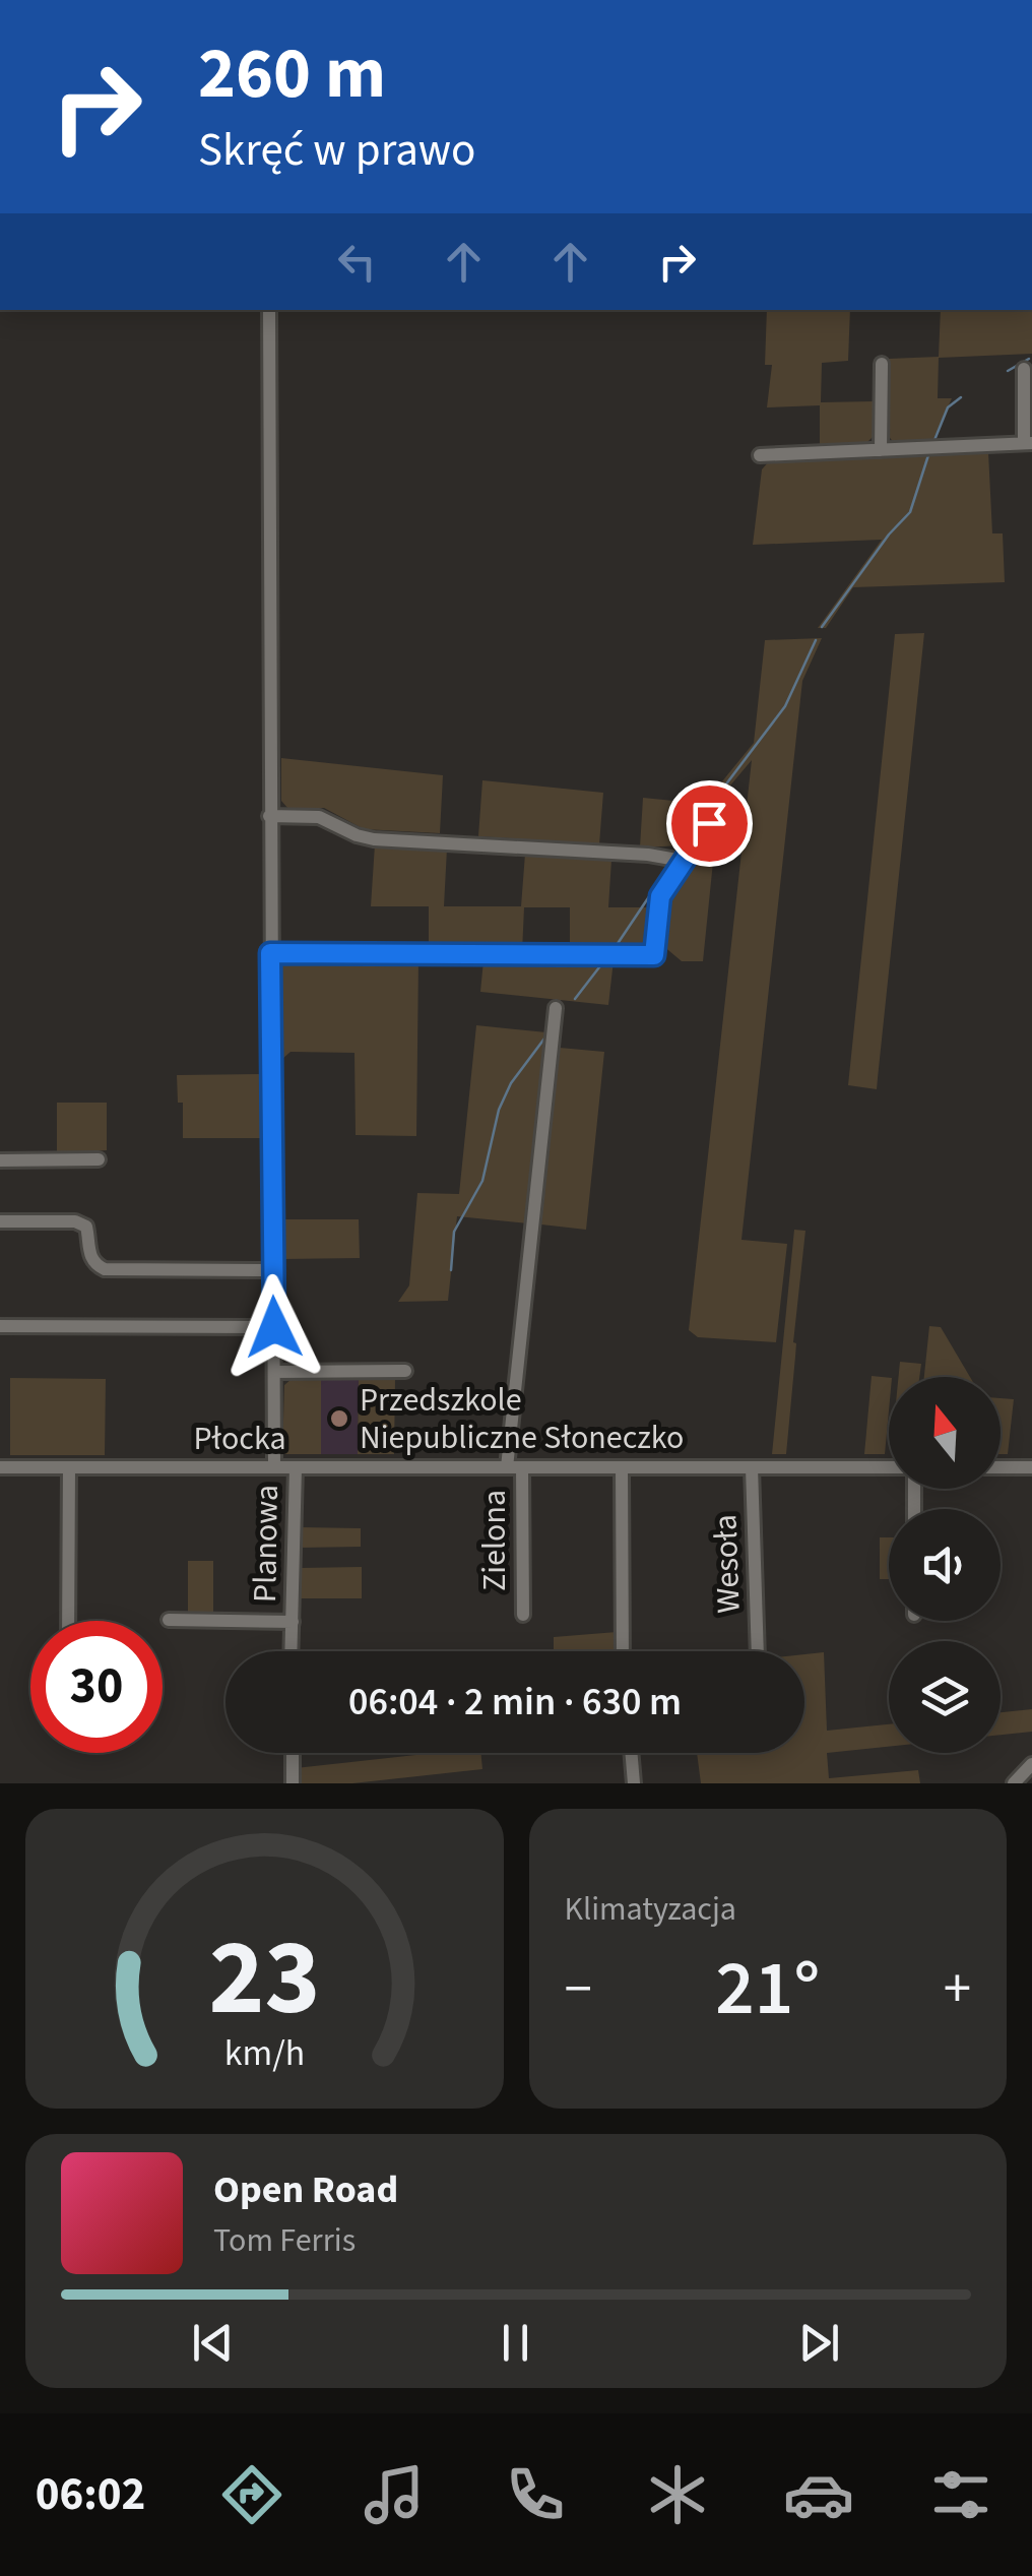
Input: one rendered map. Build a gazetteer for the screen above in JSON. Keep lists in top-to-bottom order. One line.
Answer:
{"streets":{"street":["Płocka","Zielona","Planowa","Wesoła"]},"crossings":[["Płocka","Zielona"],["Płocka","Planowa"],["Płocka","Wesoła"]],"places":["Przedszkole Niepubliczne Słoneczko"],"north":"top","page":{"turn":["260 m","Skręć w prawo"],"limit":"30","trip":"06:04 · 2 min · 630 m","tile":"Klimatyzacja","heat":["−","21°","+"],"song":["Open Road","Tom Ferris"],"tabs":"06:02","gauge":["23","km/h"]}}
